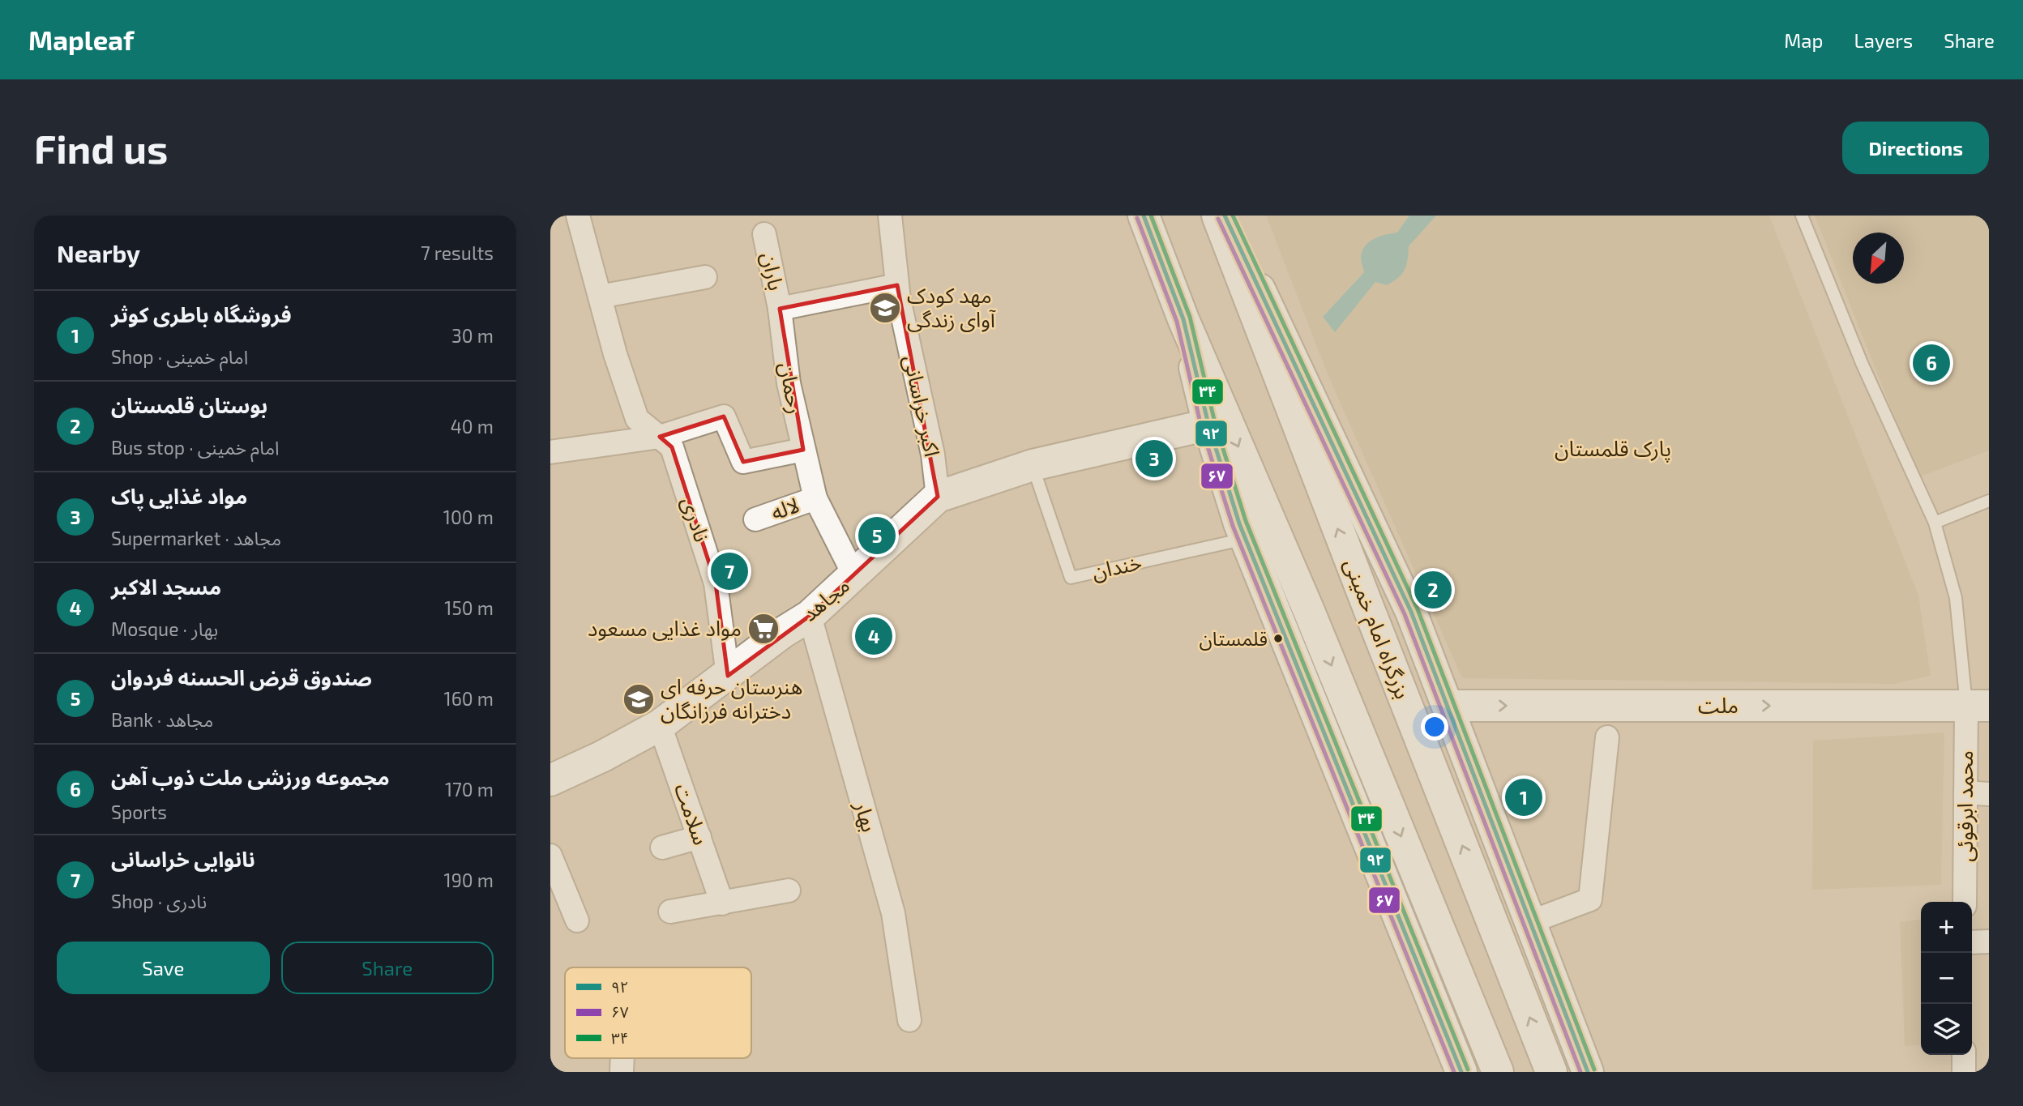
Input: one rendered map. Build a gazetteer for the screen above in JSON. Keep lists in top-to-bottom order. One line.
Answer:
{"streets":{"main road":["مجاهد","بزرگراه امام خمینی","ملت"],"street":["باران","رحمان","اکبر خراسانی","لاله","نادری","محمد ابرقوئی","سلامت","بهار"],"lane":["خندان"]},"crossings":[["باران","رحمان"],["رحمان","لاله"],["رحمان","مجاهد"],["اکبر خراسانی","مجاهد"],["نادری","مجاهد"],["خندان","مجاهد"],["مجاهد","سلامت"],["مجاهد","بهار"],["ملت","محمد ابرقوئی"]],"one_way":["ملت"],"parks":["پارک قلمستان"],"places":{"school or university":["مهد کودک آوای زندگی","هنرستان حرفه ای دخترانه فرزانگان"],"supermarket":["مواد غذایی مسعود"],"other":["قلمستان"]},"lines":["transit line ۹۲","transit line ۳۴","transit line ۶۷"],"legend":["۹۲","۶۷","۳۴"],"north":"bottom left","page":{"header":"Mapleaf","nav":["Map","Layers","Share"],"buttons":["Directions",["Save","Share"]],"title":"Find us","heading":["Nearby","7 results"],"list":[{"mark":"1","name":"فروشگاه باطری کوثر","note":"Shop · امام خمینی","value":"30 m"},{"mark":"2","name":"بوستان قلمستان","note":"Bus stop · امام خمینی","value":"40 m"},{"mark":"3","name":"مواد غذایی پاک","note":"Supermarket · مجاهد","value":"100 m"},{"mark":"4","name":"مسجد الاکبر","note":"Mosque · بهار","value":"150 m"},{"mark":"5","name":"صندوق قرض الحسنه فردوان","note":"Bank · مجاهد","value":"160 m"},{"mark":"6","name":"مجموعه ورزشی ملت ذوب آهن","note":"Sports","value":"170 m"},{"mark":"7","name":"نانوایی خراسانی","note":"Shop · نادری","value":"190 m"}],"pins":["6","3","5","7","2","4","1"],"map_buttons":["+","−"]}}
